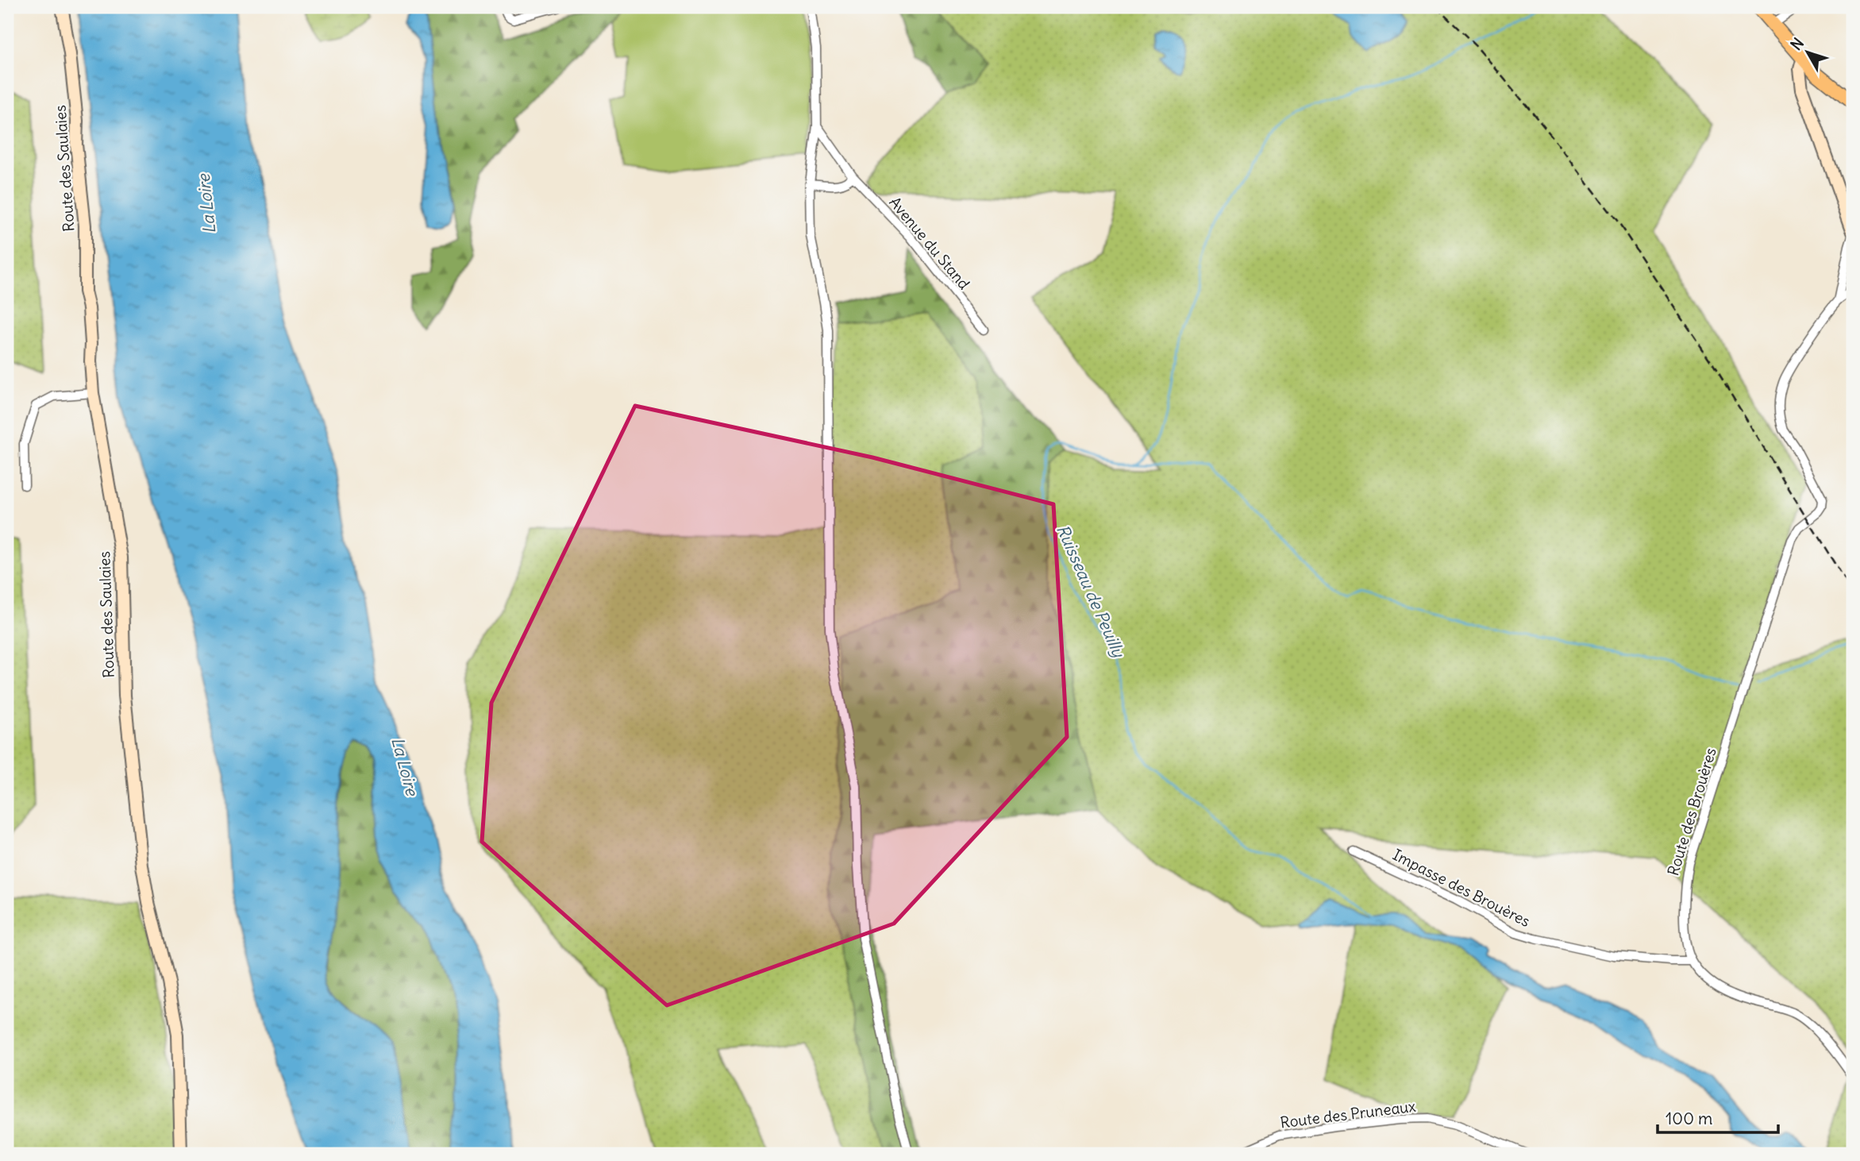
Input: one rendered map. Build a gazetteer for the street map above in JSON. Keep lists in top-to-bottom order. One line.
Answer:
{"streets":{"street":["Route des Saulaies","Avenue du Stand","Route des Brouères","Impasse des Brouères","Route des Pruneaux"]},"crossings":[["Route des Brouères","Impasse des Brouères"]],"water":["La Loire","Ruisseau de Peuilly"],"scale_bar":"100 m","north":"top left"}
